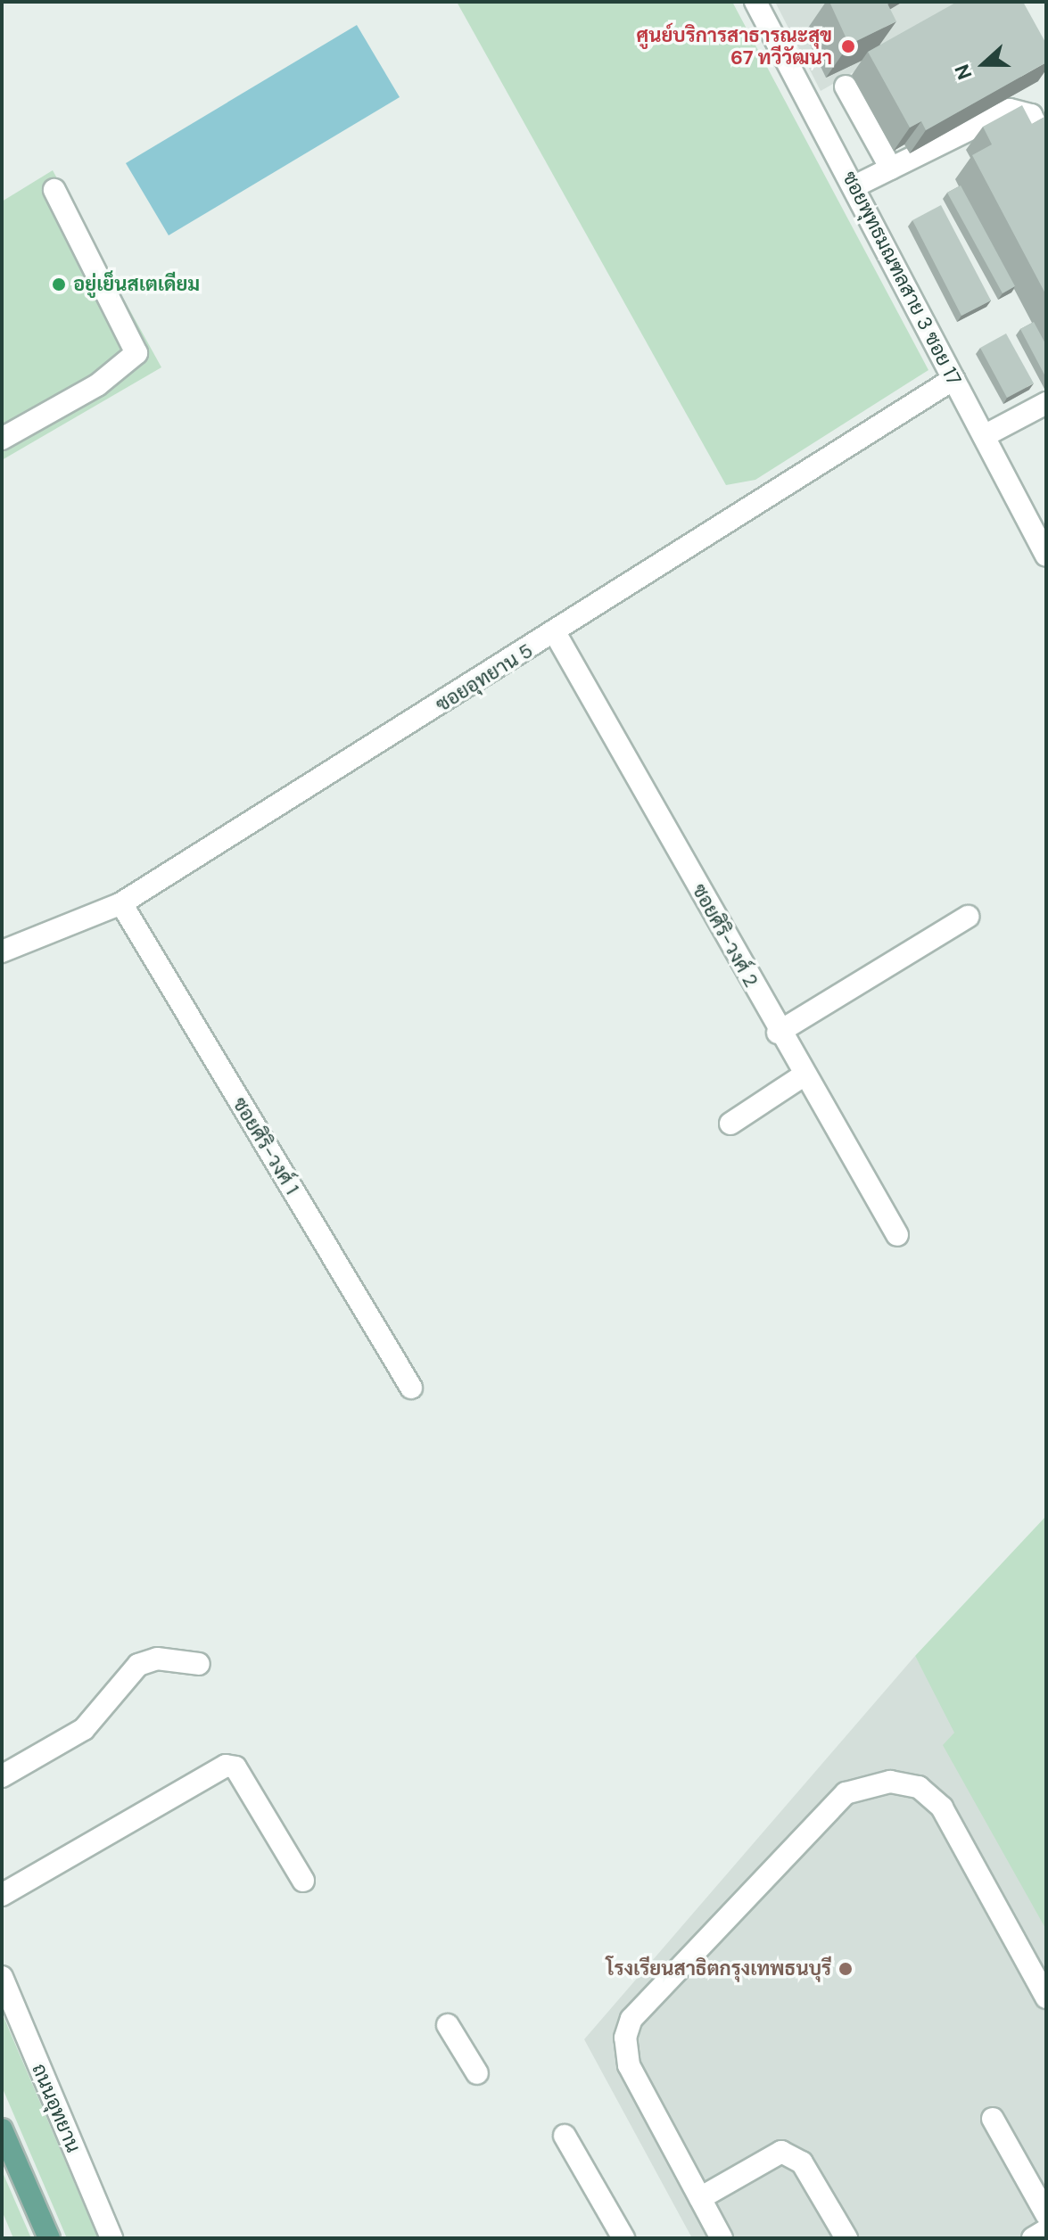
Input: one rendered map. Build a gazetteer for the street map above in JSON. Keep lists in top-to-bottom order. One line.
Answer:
{"streets":{"street":["ซอยพุทธมณฑลสาย 3 ซอย 17","ซอยอุทยาน 5","ซอยศิริ-วงศ์ 2","ซอยศิริ-วงศ์ 1","ถนนอุทยาน"]},"crossings":[["ซอยพุทธมณฑลสาย 3 ซอย 17","ซอยอุทยาน 5"],["ซอยอุทยาน 5","ซอยศิริ-วงศ์ 2"],["ซอยอุทยาน 5","ซอยศิริ-วงศ์ 1"]],"places":["ศูนย์บริการสาธารณะสุข 67 ทวีวัฒนา","อยู่เย็นสเตเดียม","โรงเรียนสาธิตกรุงเทพธนบุรี"],"north":"left"}
